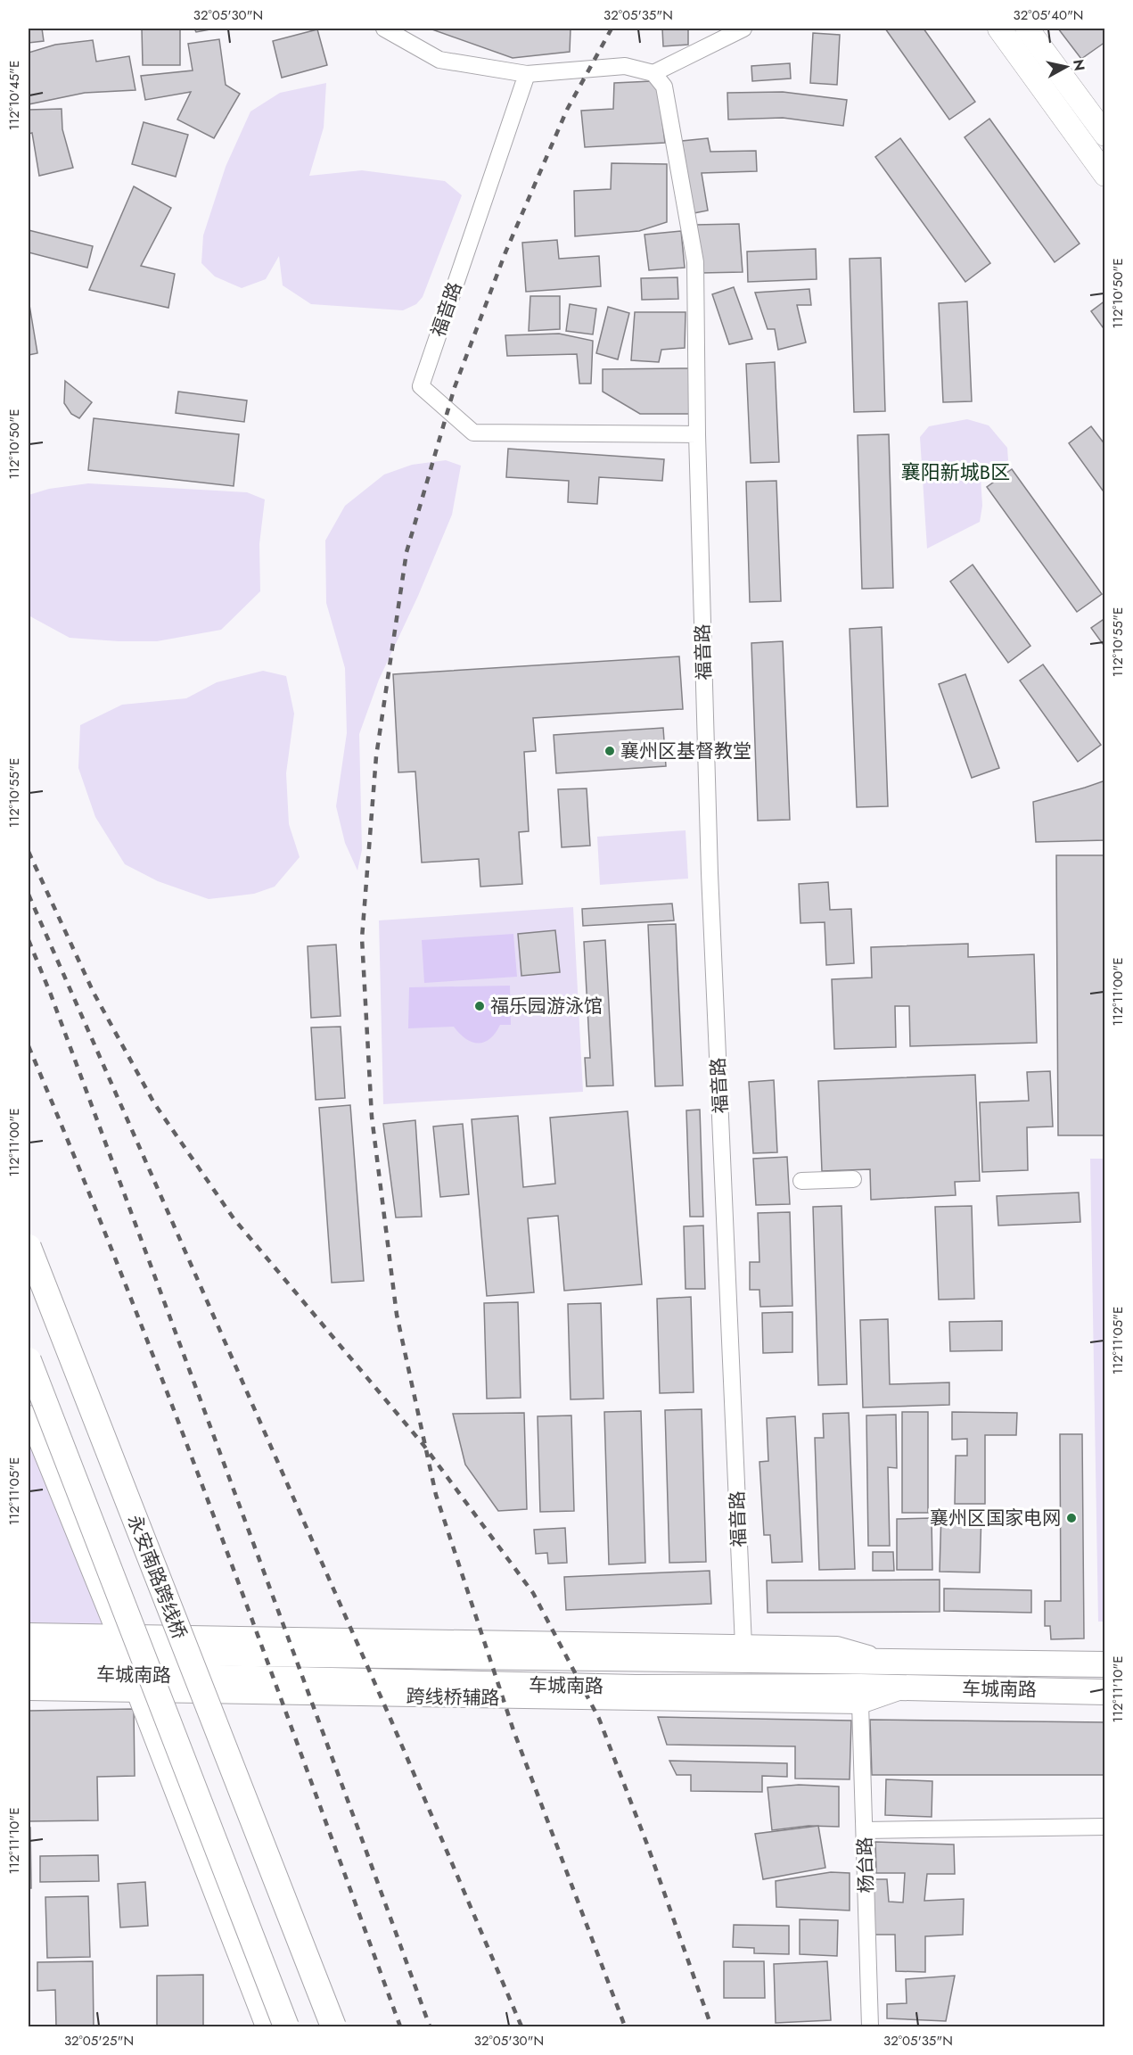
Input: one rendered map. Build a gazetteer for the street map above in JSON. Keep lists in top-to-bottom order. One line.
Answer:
{"streets":{"main road":["永安南路跨线桥","车城南路"],"street":["福音路","跨线桥辅路","杨台路"]},"crossings":[["车城南路","跨线桥辅路"],["跨线桥辅路","杨台路"]],"districts":["襄阳新城B区"],"places":["襄州区基督教堂","福乐园游泳馆","襄州区国家电网"],"north":"right","coordinates":["32°05'30\"N","32°05'35\"N","32°05'40\"N","112°10'45\"E","112°10'50\"E","112°10'55\"E","112°11'00\"E","112°11'05\"E","112°11'10\"E","32°05'25\"N"]}
